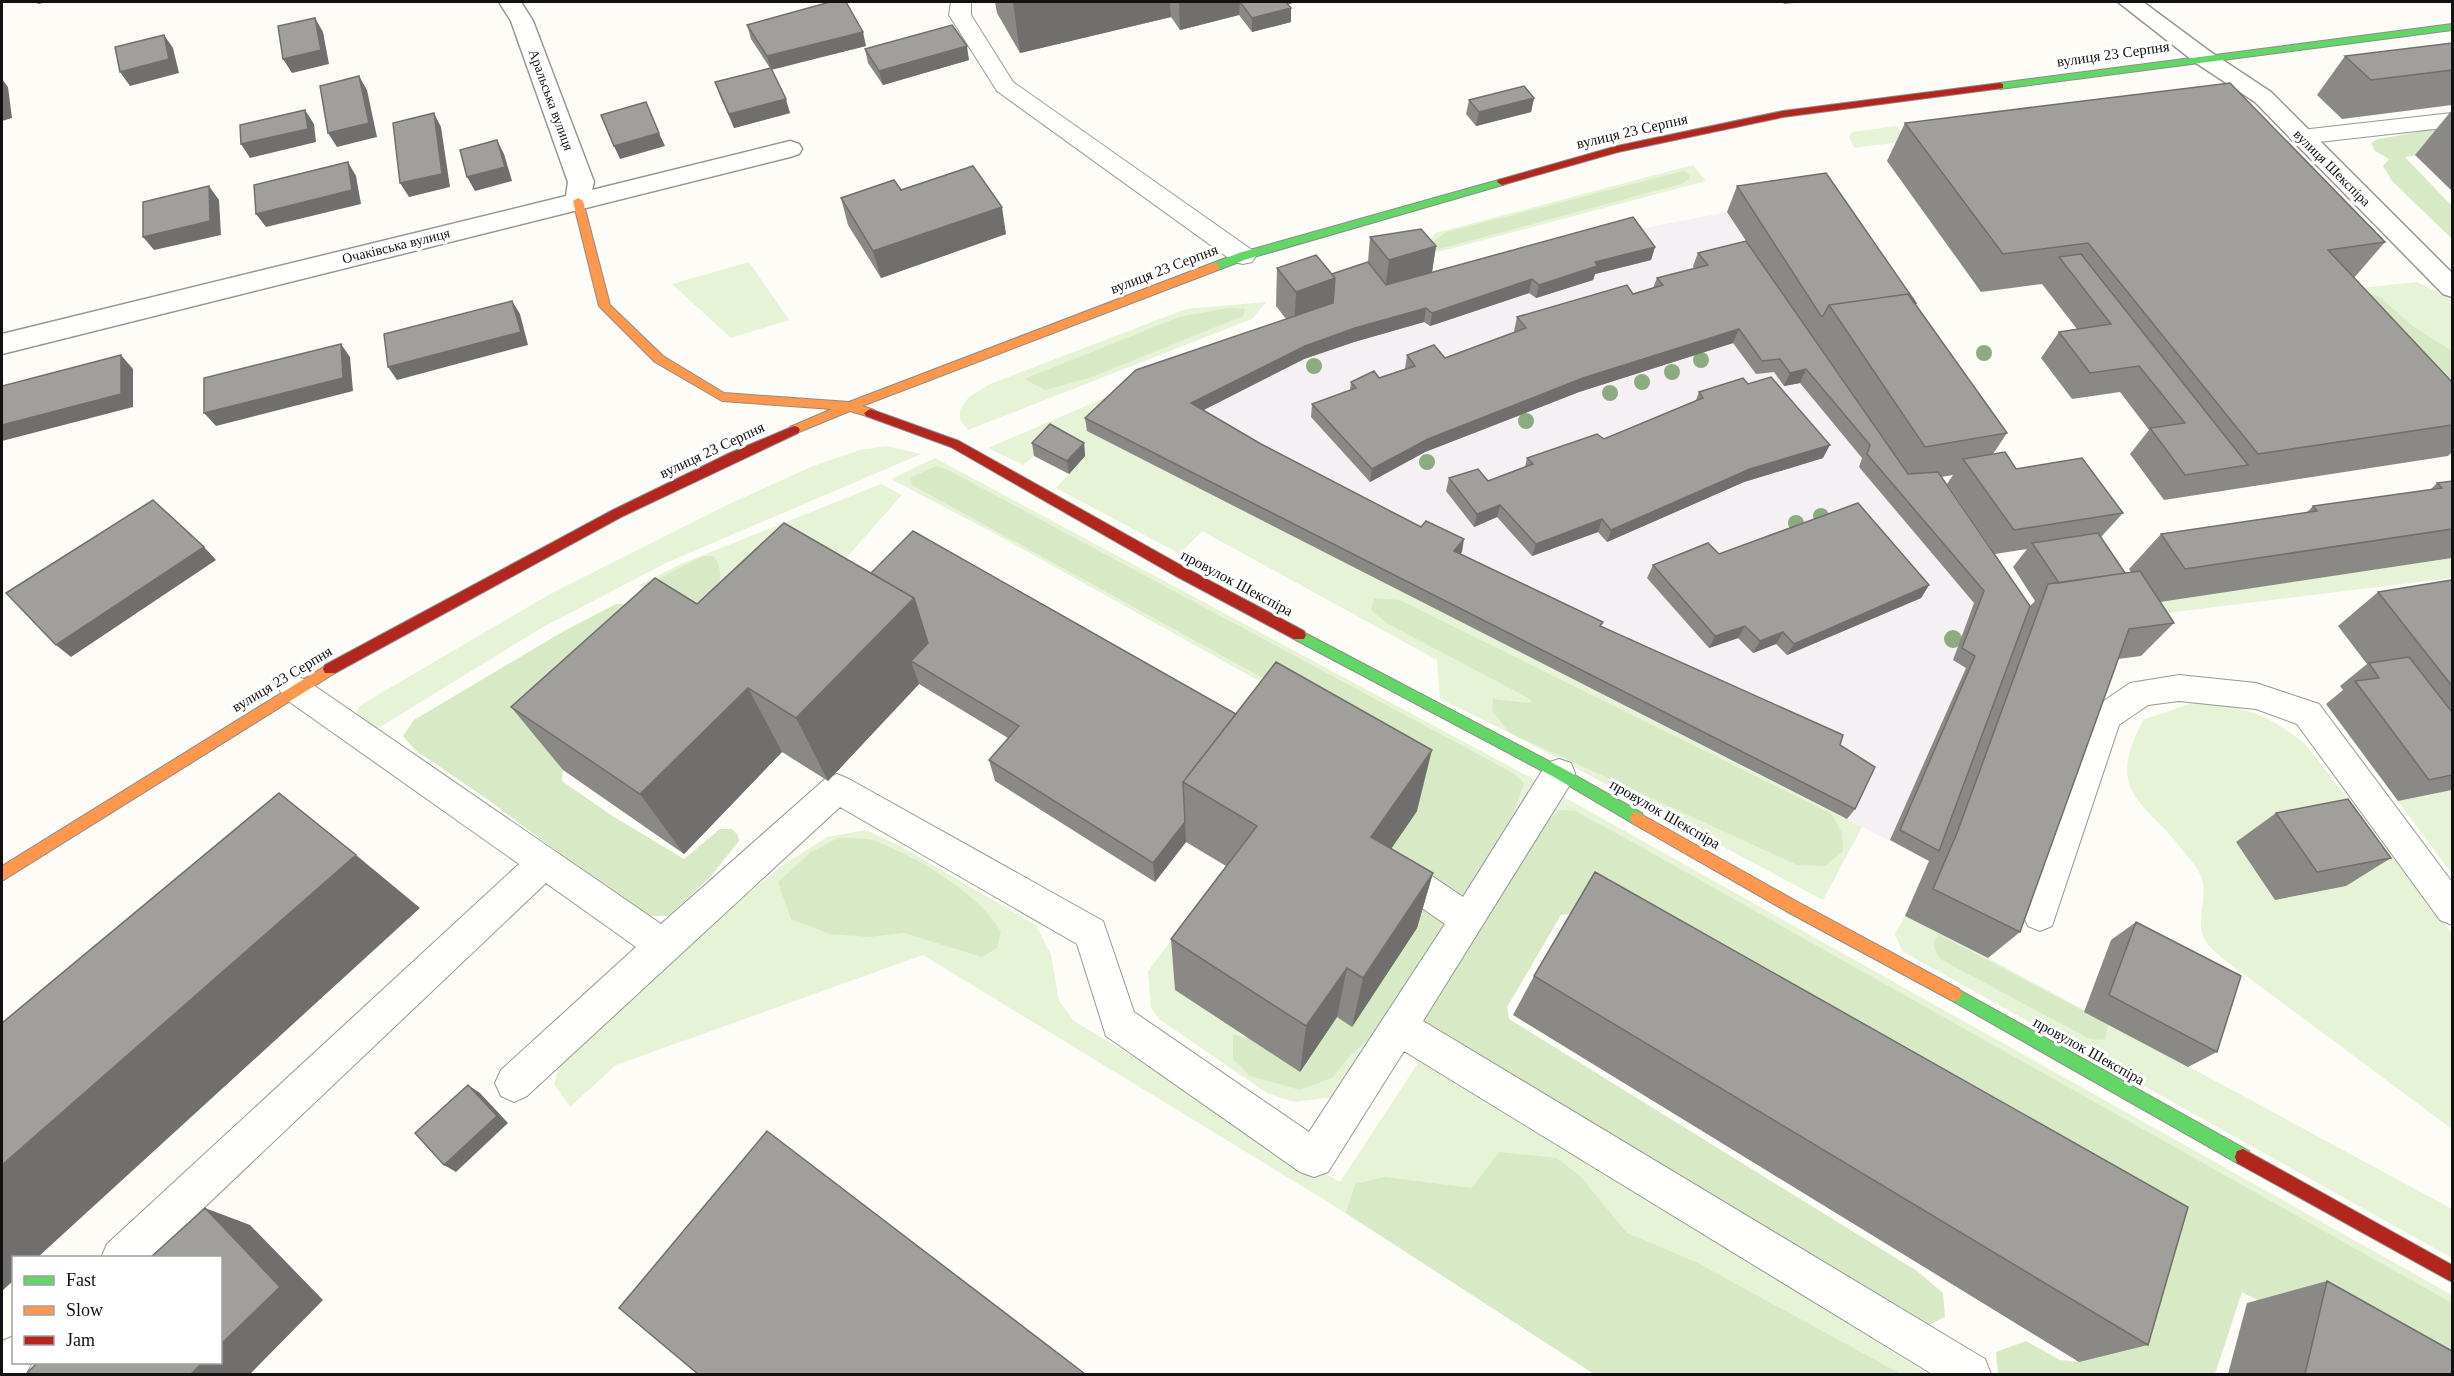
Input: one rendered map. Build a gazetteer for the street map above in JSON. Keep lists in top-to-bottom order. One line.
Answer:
{"streets":{"street":["вулиця 23 Серпня","Аральська вулиця","вулиця Шекспіра","Очаківська вулиця","провулок Шекспіра"]},"crossings":[["вулиця 23 Серпня","вулиця Шекспіра"],["вулиця 23 Серпня","провулок Шекспіра"],["Аральська вулиця","Очаківська вулиця"]],"legend":["Fast","Slow","Jam"]}
